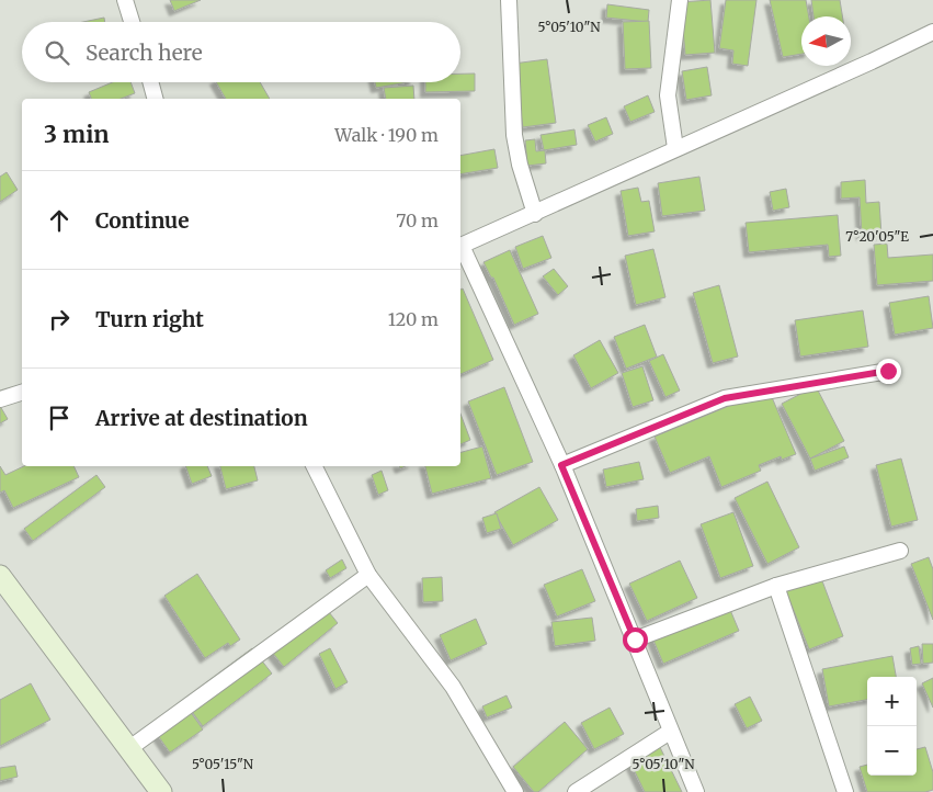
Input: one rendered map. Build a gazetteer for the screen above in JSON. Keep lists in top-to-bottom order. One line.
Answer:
{"north":"left","page":{"search":"Search here","heading":["3 min","Walk · 190 m"],"list":[["Continue","70 m"],["Turn right","120 m"],"Arrive at destination"],"map_buttons":["+","−"]},"coordinates":["5°05'10\"N","7°20'05\"E","5°05'15\"N"]}
